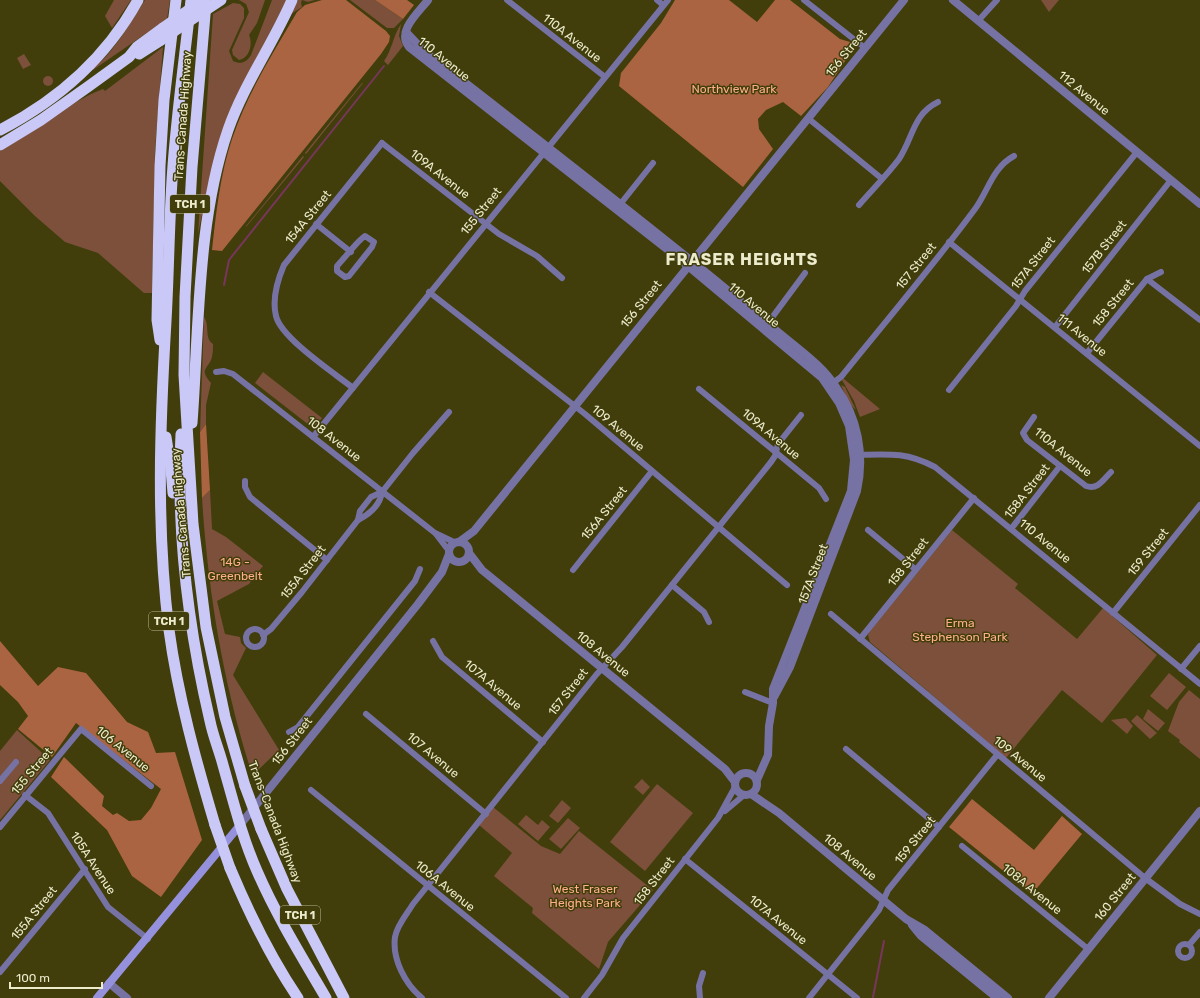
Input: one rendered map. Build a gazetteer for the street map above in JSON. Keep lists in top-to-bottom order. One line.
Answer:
{"streets":{"highway":["Trans-Canada Highway","TCH 1"],"main road":["156 Street"],"street":["110A Avenue","110 Avenue","112 Avenue","109A Avenue","155 Street","154A Street","157B Street","157A Street","157 Street","158 Street","111 Avenue","109 Avenue","108 Avenue","158A Street","156A Street","159 Street","155A Street","107A Avenue","106 Avenue","107 Avenue","105A Avenue","106A Avenue","108A Avenue","160 Street"]},"crossings":[["110A Avenue","155 Street"],["110A Avenue","158A Street"],["156 Street","110 Avenue"],["156 Street","109 Avenue"],["156 Street","108 Avenue"],["156 Street","105A Avenue"],["110 Avenue","155 Street"],["110 Avenue","157A Street"],["110 Avenue","157 Street"],["110 Avenue","158 Street"],["110 Avenue","158A Street"],["110 Avenue","159 Street"],["112 Avenue","157B Street"],["112 Avenue","157A Street"],["109A Avenue","155 Street"],["109A Avenue","154A Street"],["109A Avenue","157 Street"],["155 Street","154A Street"],["155 Street","109 Avenue"],["155 Street","108 Avenue"],["155 Street","106 Avenue"],["155 Street","105A Avenue"],["157B Street","111 Avenue"],["157A Street","158 Street"],["157A Street","111 Avenue"],["157A Street","108 Avenue"],["157 Street","111 Avenue"],["157 Street","109 Avenue"],["157 Street","108 Avenue"],["157 Street","107A Avenue"],["157 Street","107 Avenue"],["157 Street","106A Avenue"],["158 Street","111 Avenue"],["158 Street","109 Avenue"],["158 Street","108 Avenue"],["158 Street","107A Avenue"],["109 Avenue","156A Street"],["109 Avenue","159 Street"],["109 Avenue","160 Street"],["108 Avenue","159 Street"],["108 Avenue","155A Street"],["159 Street","107A Avenue"],["155A Street","105A Avenue"],["108A Avenue","160 Street"]],"districts":["FRASER HEIGHTS"],"parks":["Northview Park","14G - Greenbelt","Erma Stephenson Park","West Fraser Heights Park"],"scale_bar":"100 m"}
